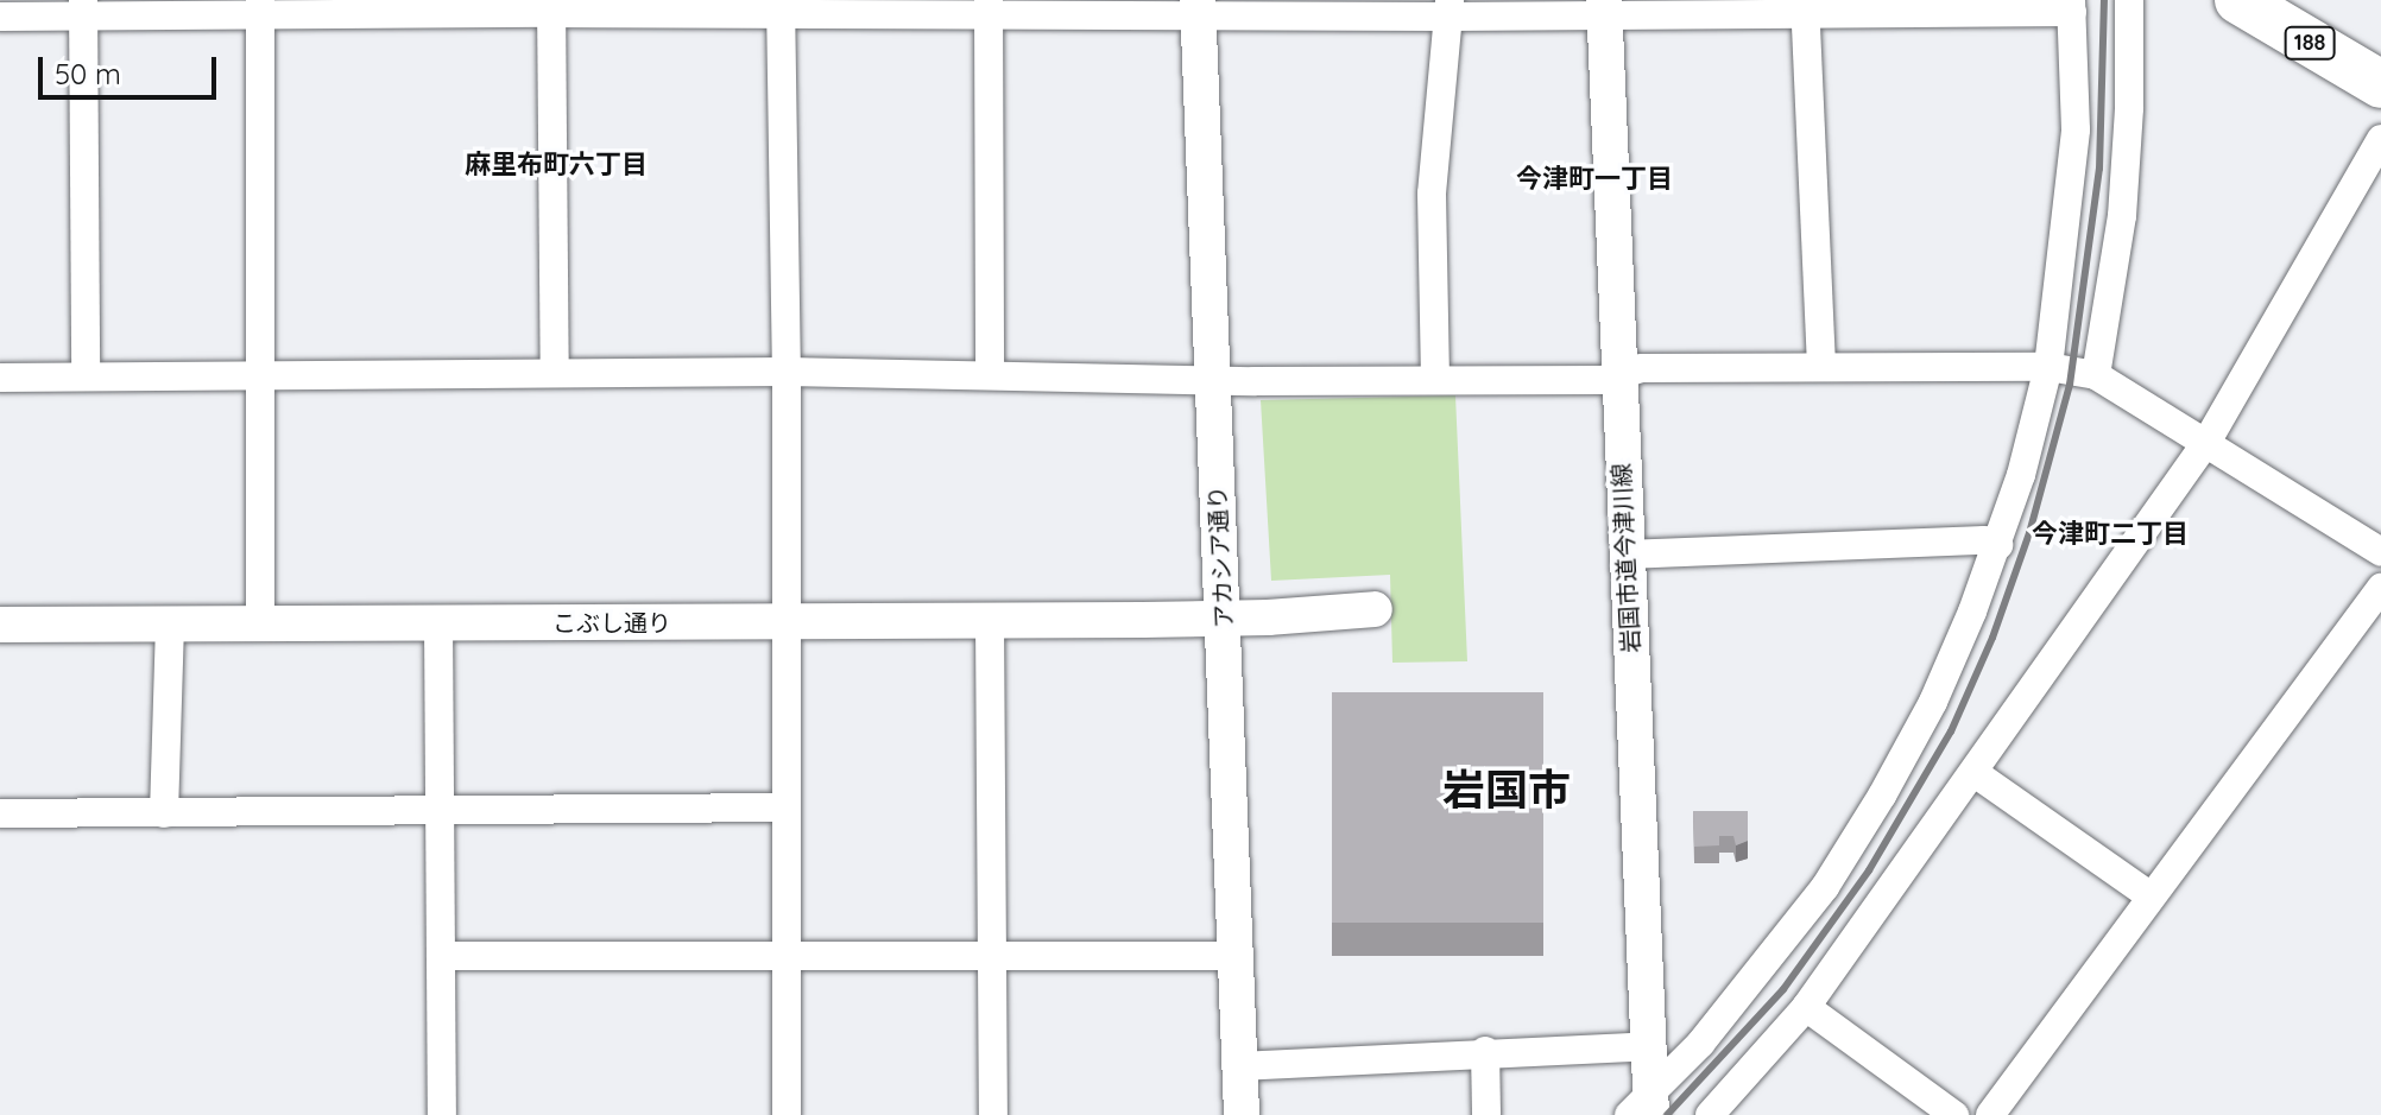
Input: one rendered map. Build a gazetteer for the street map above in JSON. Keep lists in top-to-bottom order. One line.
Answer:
{"streets":{"highway":["188"],"street":["アカシア通り","岩国市道今津川線","こぶし通り"]},"crossings":[["アカシア通り","こぶし通り"]],"districts":["麻里布町六丁目","今津町一丁目","今津町二丁目","岩国市"],"scale_bar":"50 m"}
